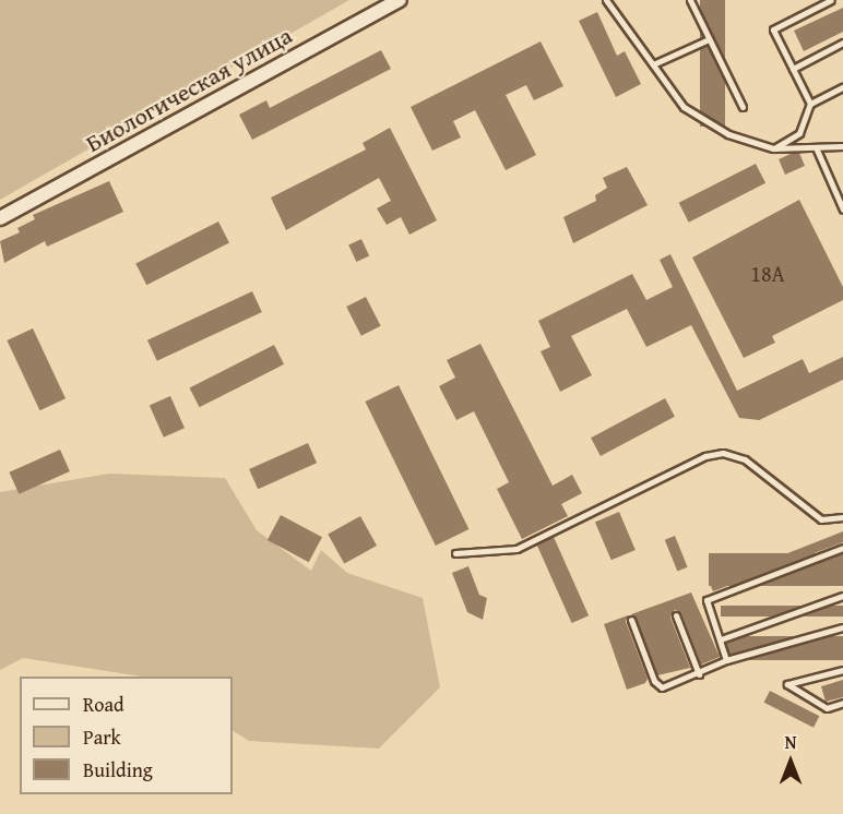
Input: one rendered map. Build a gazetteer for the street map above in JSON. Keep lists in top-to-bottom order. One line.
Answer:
{"streets":{"street":["Биологическая улица"]},"house_numbers":["18А"],"legend":["Road","Park","Building"],"north":"top"}
